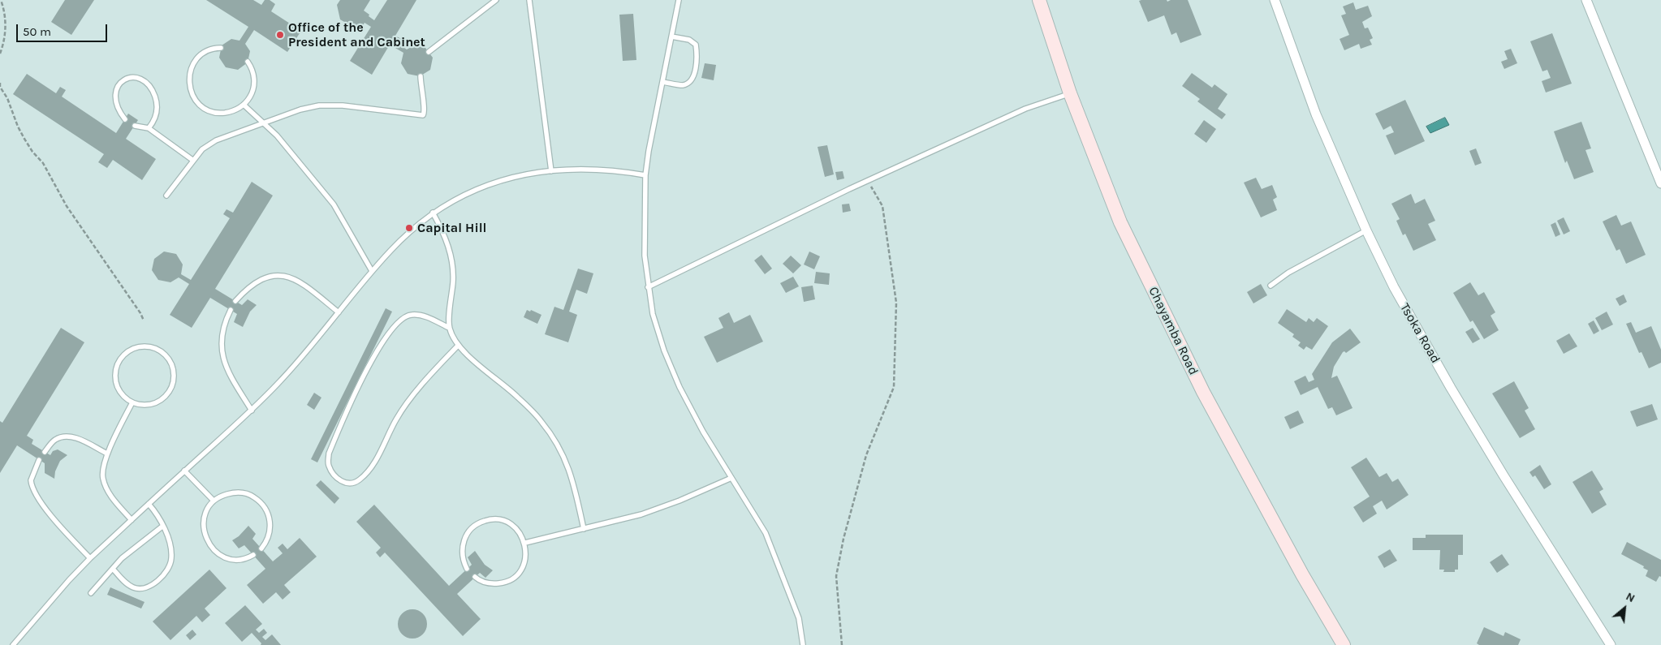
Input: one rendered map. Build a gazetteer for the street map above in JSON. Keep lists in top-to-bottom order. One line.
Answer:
{"streets":{"main road":["Chayamba Road"],"street":["Tsoka Road"]},"places":["Office of the President and Cabinet","Capital Hill"],"scale_bar":"50 m","north":"top right"}
